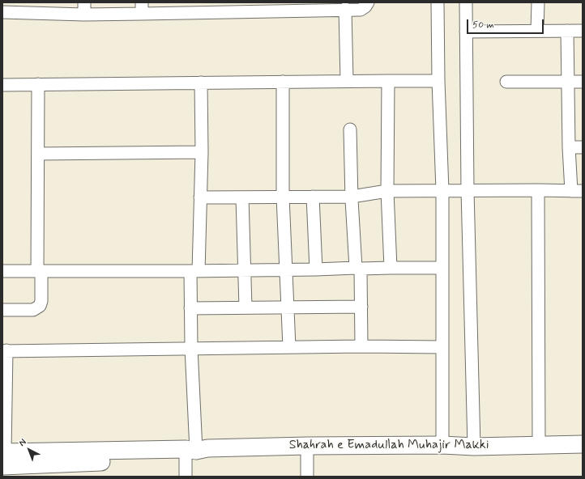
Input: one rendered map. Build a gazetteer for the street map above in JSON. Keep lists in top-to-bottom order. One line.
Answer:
{"streets":{"street":["Shahrah e Emadullah Muhajir Makki"]},"scale_bar":"50 m","north":"top left"}
